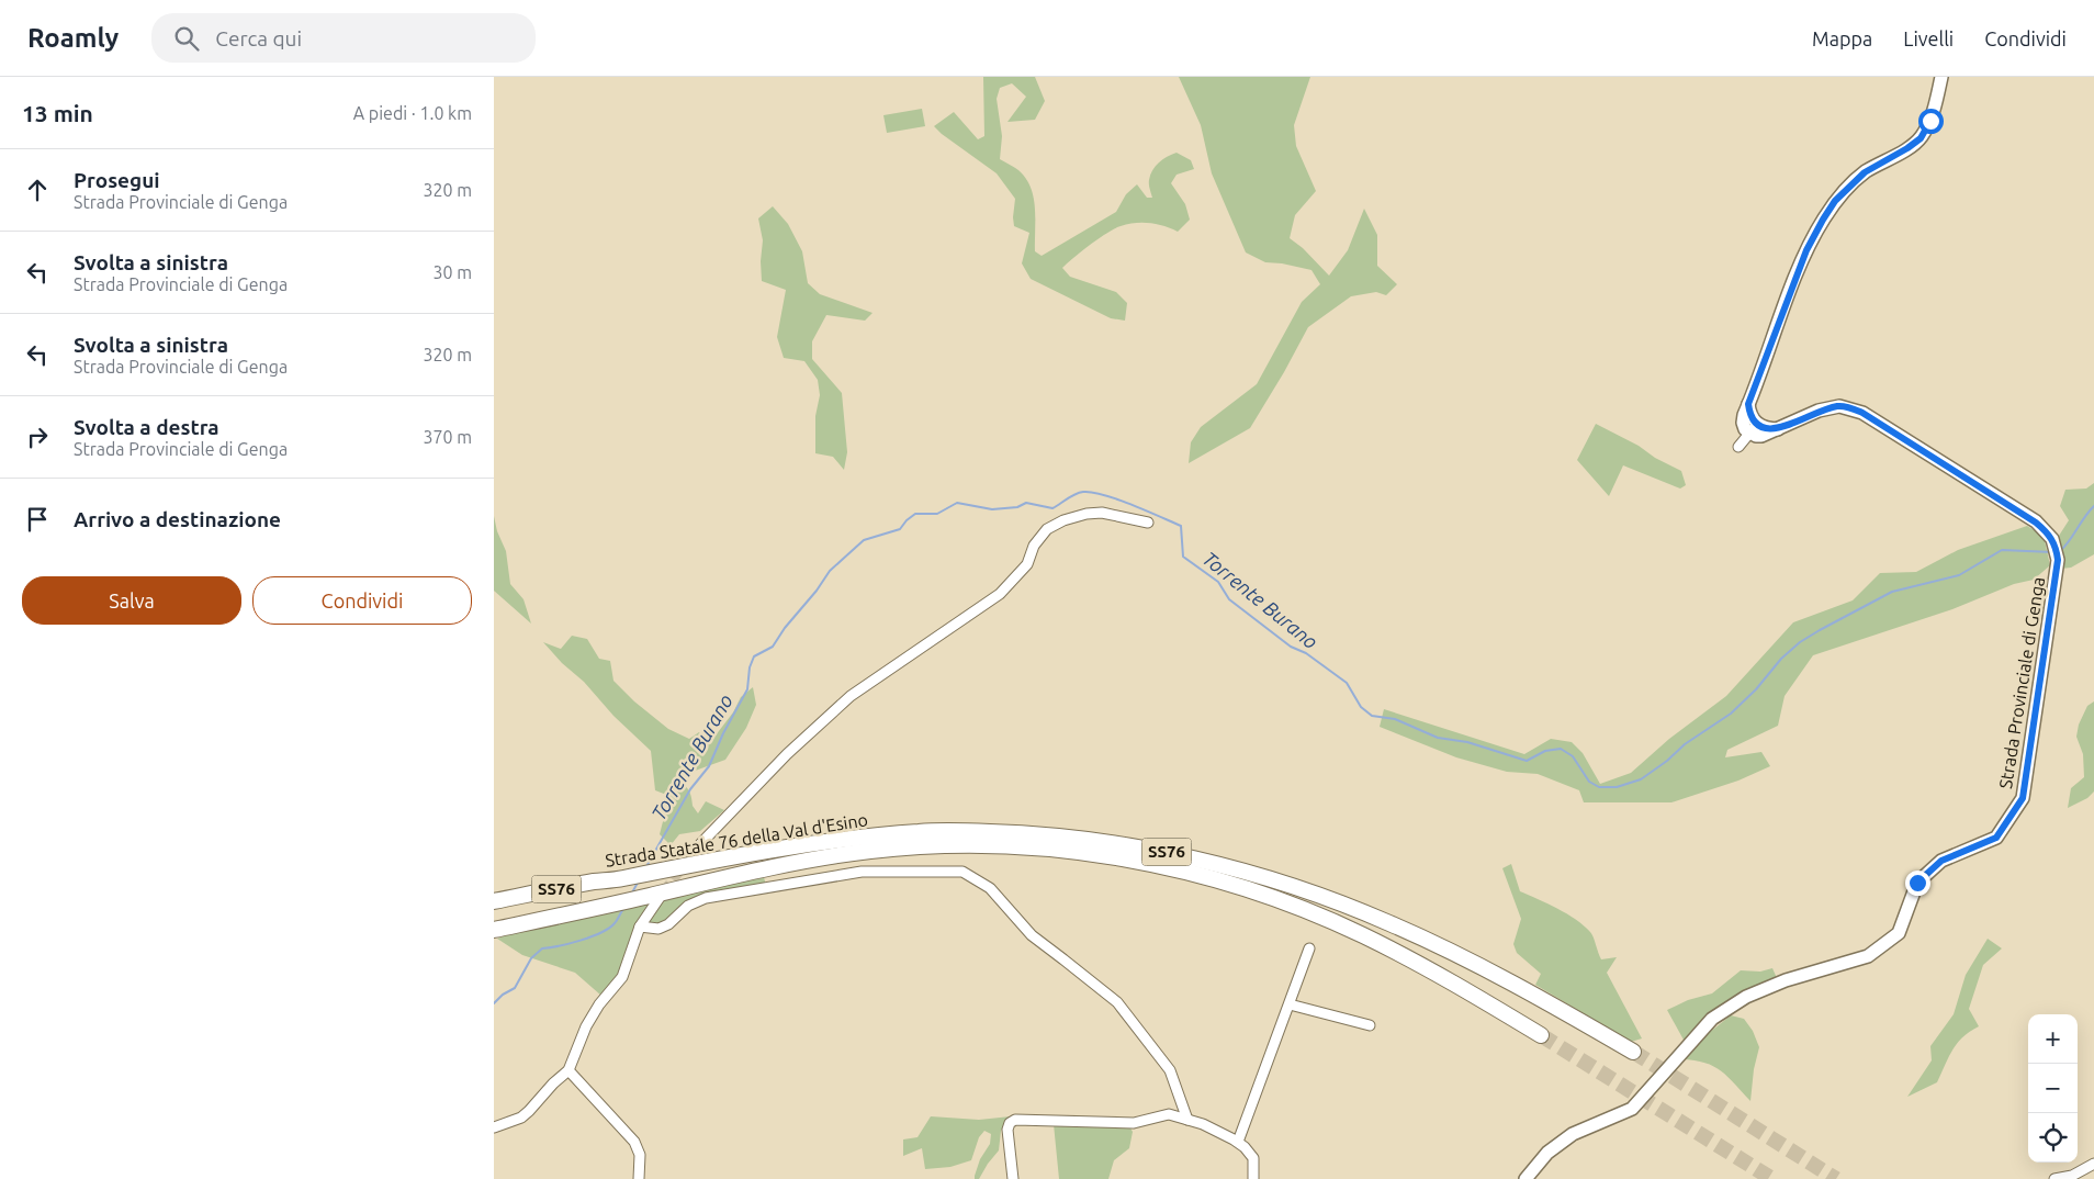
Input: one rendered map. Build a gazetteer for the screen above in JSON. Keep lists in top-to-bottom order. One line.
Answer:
{"streets":{"highway":["Strada Statale 76 della Val d'Esino","SS76"],"main road":["Strada Provinciale di Genga"]},"water":["Torrente Burano"],"page":{"header":"Roamly","search":"Cerca qui","nav":["Mappa","Livelli","Condividi"],"heading":["13 min","A piedi · 1.0 km"],"list":[["Prosegui","Strada Provinciale di Genga","320 m"],["Svolta a sinistra","Strada Provinciale di Genga","30 m"],["Svolta a sinistra","Strada Provinciale di Genga","320 m"],["Svolta a destra","Strada Provinciale di Genga","370 m"],"Arrivo a destinazione"],"buttons":["Salva","Condividi"],"map_buttons":["+","−"]}}
